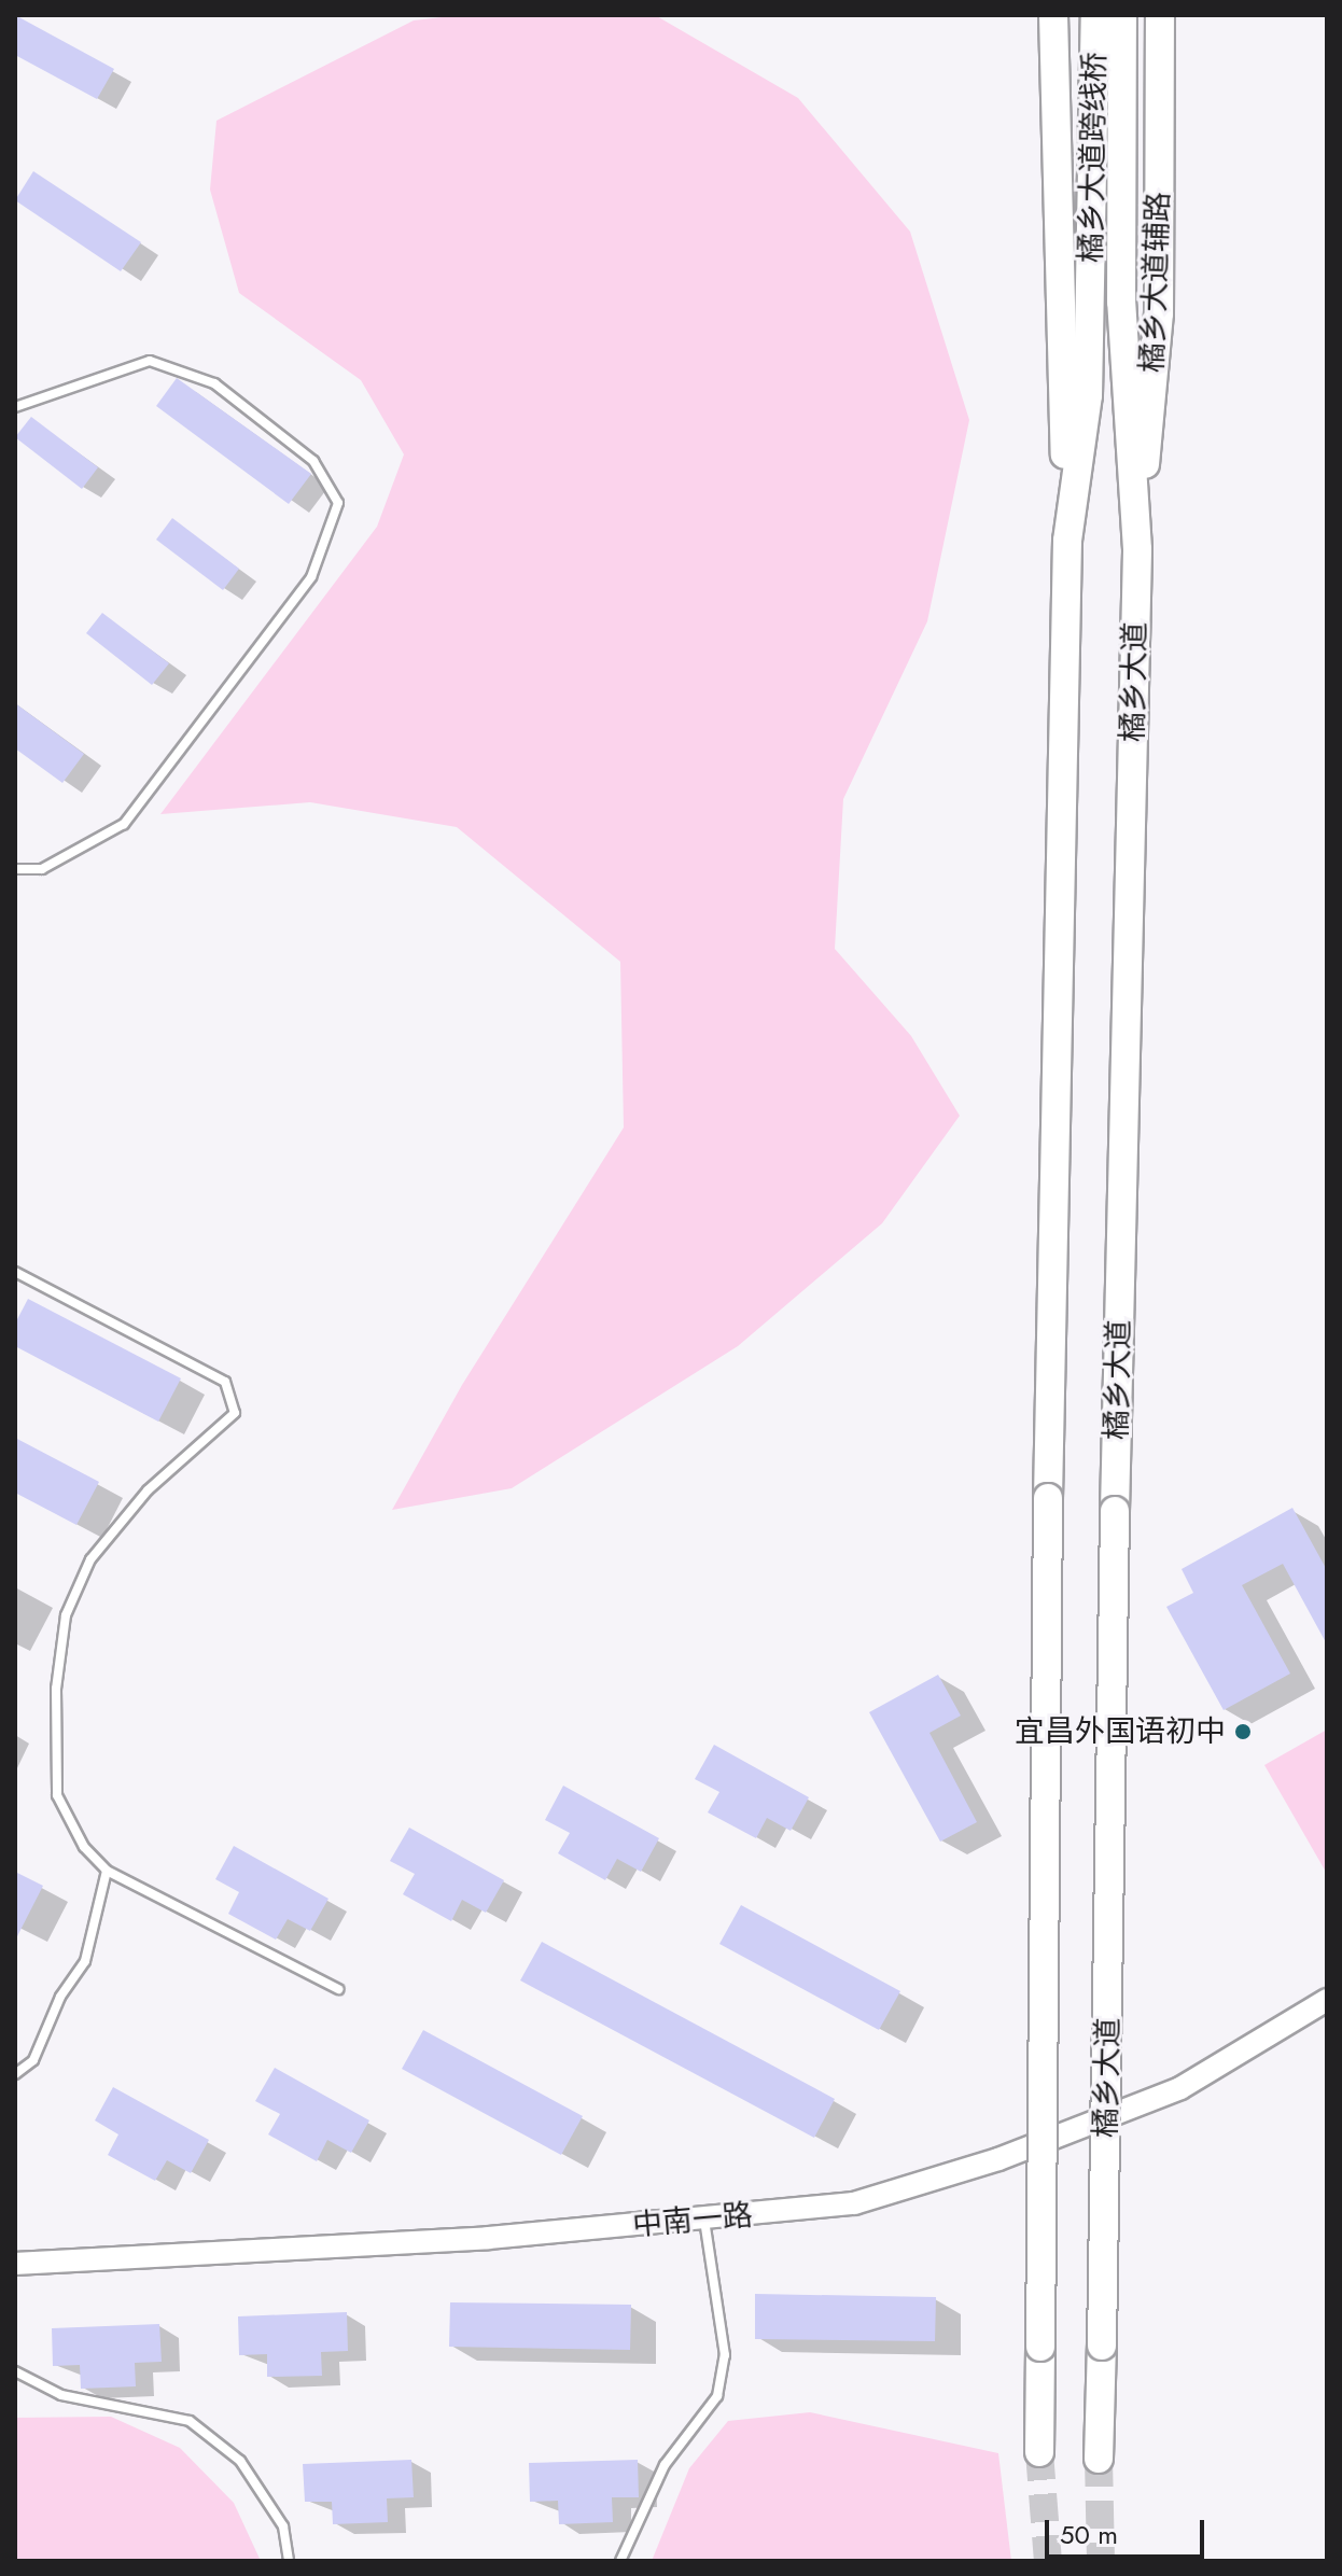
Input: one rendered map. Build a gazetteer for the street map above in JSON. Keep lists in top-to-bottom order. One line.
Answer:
{"streets":{"main road":["橘乡大道跨线桥","橘乡大道辅路","橘乡大道"],"street":["中南一路"]},"crossings":[["橘乡大道跨线桥","橘乡大道"],["橘乡大道辅路","橘乡大道"]],"places":["宜昌外国语初中"],"scale_bar":"50 m"}
